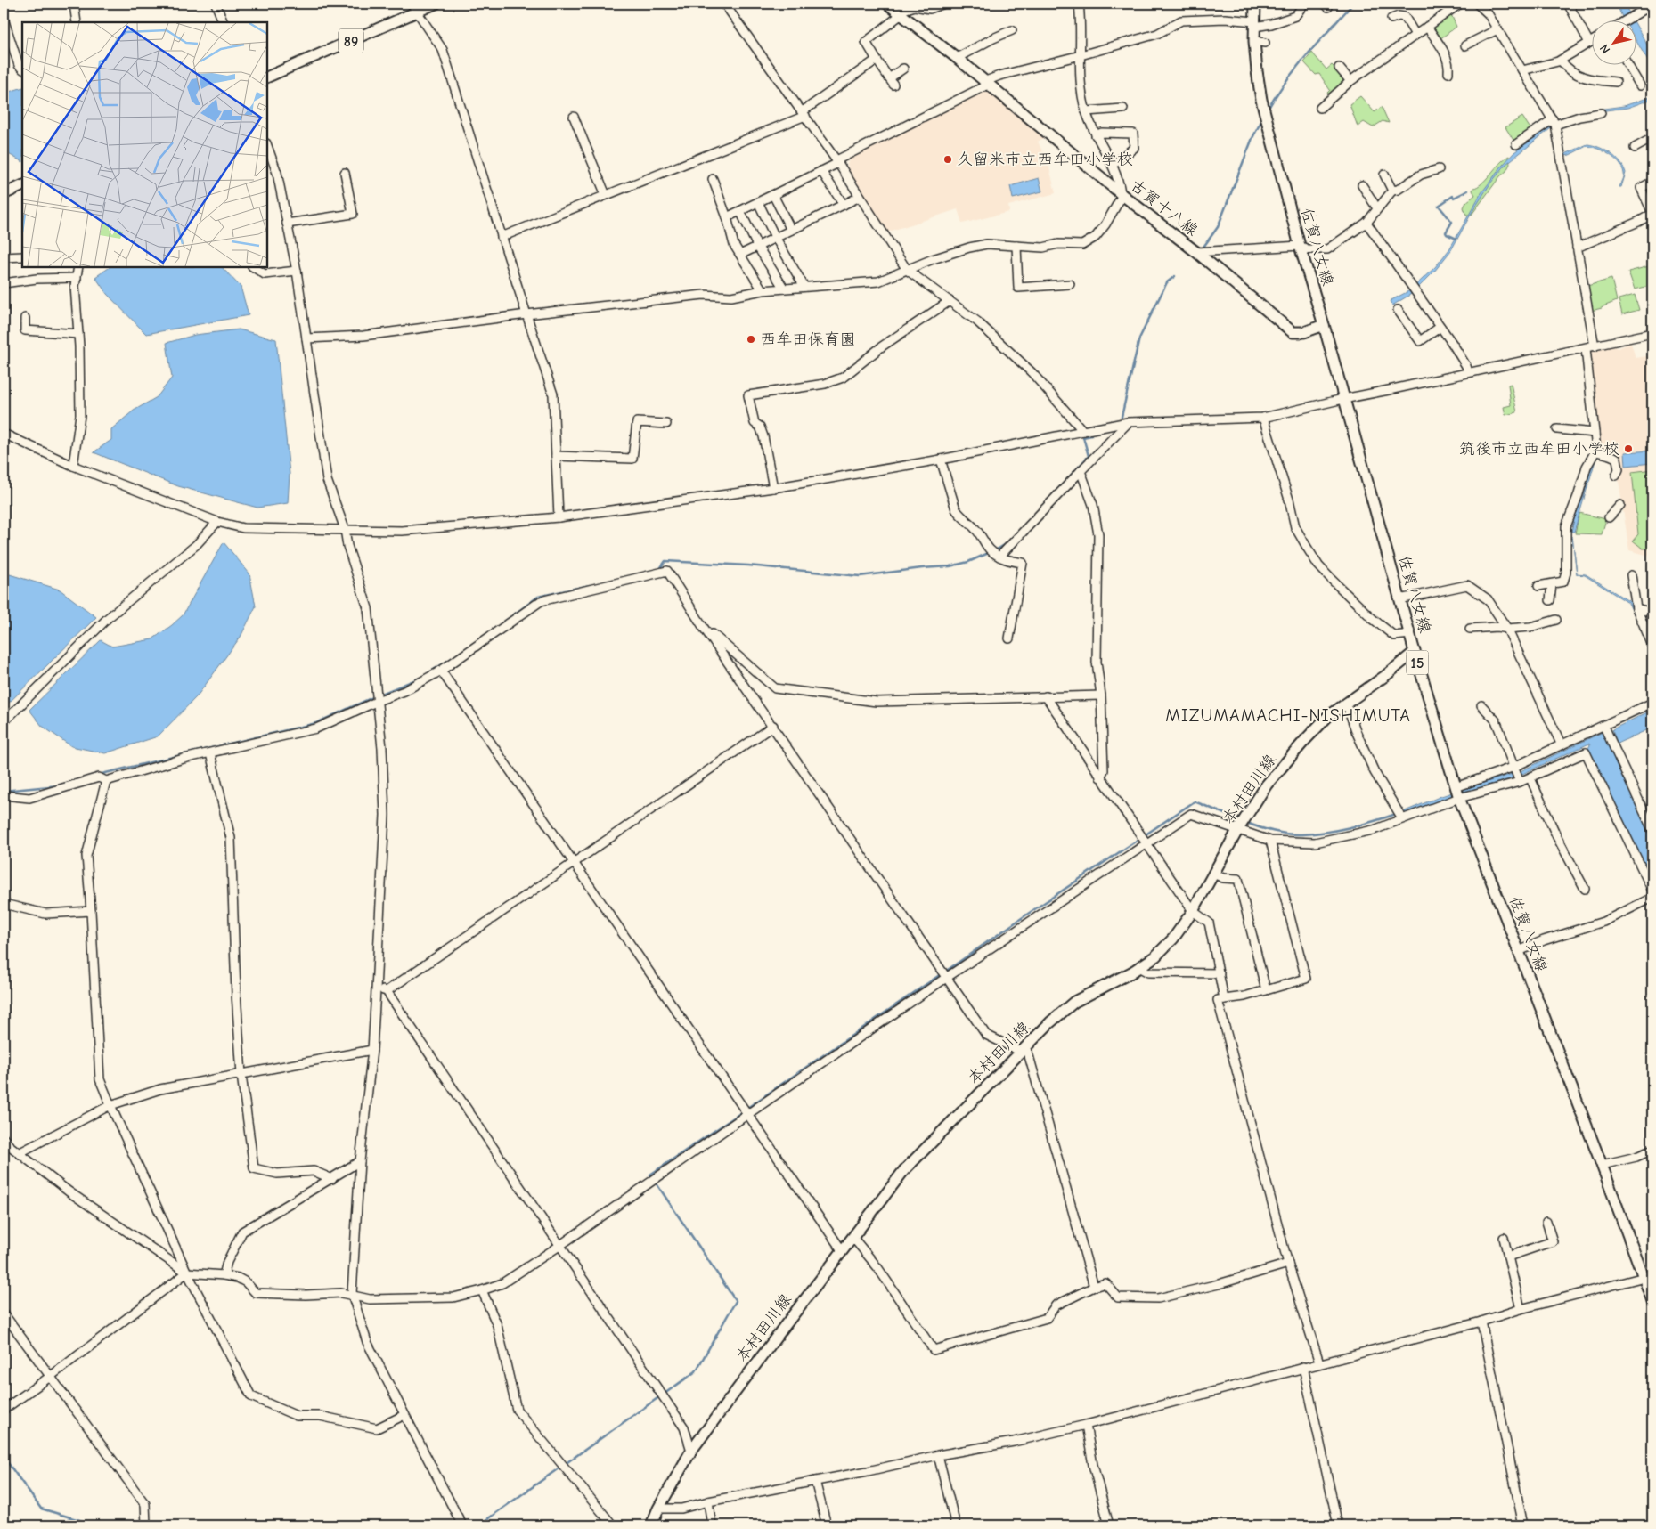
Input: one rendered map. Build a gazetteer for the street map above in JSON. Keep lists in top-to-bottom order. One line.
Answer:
{"streets":{"main road":["89","古賀十八線","佐賀八女線","15","本村田川線"]},"crossings":[["古賀十八線","佐賀八女線"],["佐賀八女線","本村田川線"]],"districts":["MIZUMAMACHI-NISHIMUTA"],"places":["久留米市立西牟田小学校","西牟田保育園","筑後市立西牟田小学校"],"north":"bottom left"}
